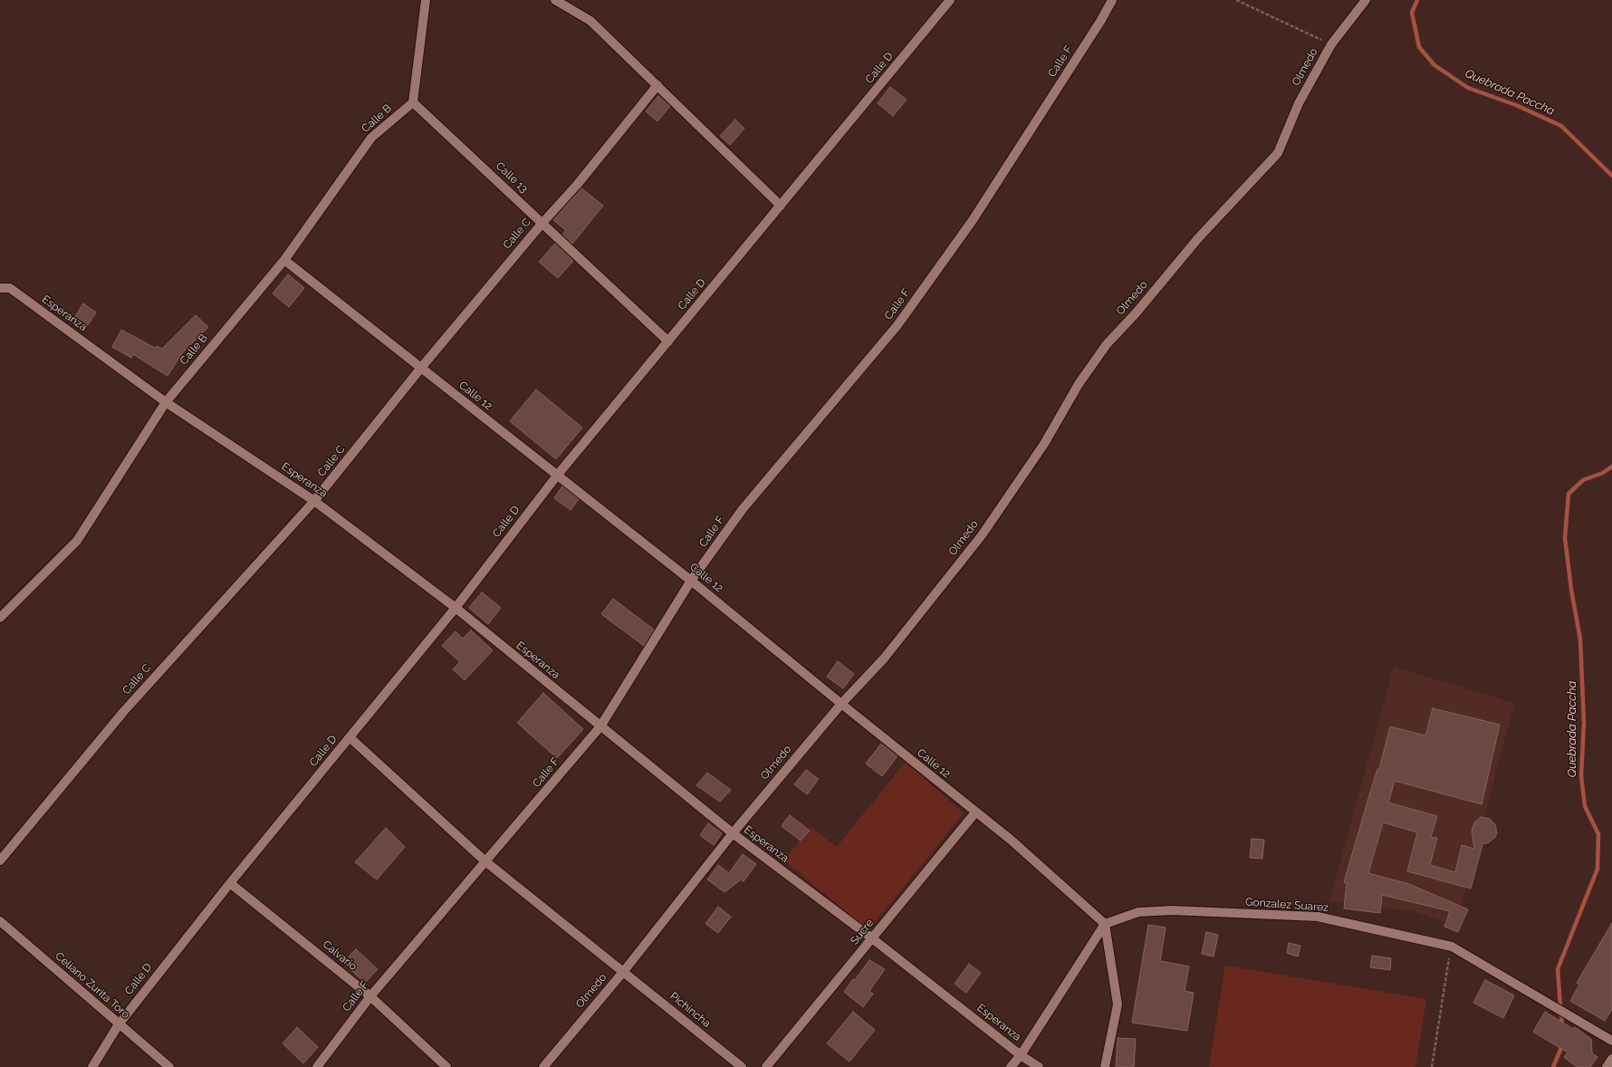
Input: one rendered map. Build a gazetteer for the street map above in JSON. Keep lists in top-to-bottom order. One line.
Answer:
{"streets":{"street":["Calle F","Olmedo","Calle D","Calle B","Calle 13","Calle C","Esperanza","Calle 12","Gonzalez Suarez","Sucre","Calvario","Celiano Zurita Toro","Pichincha"]},"crossings":[["Calle F","Esperanza"],["Calle F","Calle 12"],["Calle F","Calvario"],["Calle F","Pichincha"],["Olmedo","Esperanza"],["Olmedo","Calle 12"],["Olmedo","Pichincha"],["Calle D","Calle 13"],["Calle D","Esperanza"],["Calle D","Calle 12"],["Calle D","Calvario"],["Calle D","Celiano Zurita Toro"],["Calle D","Pichincha"],["Calle B","Calle 13"],["Calle B","Esperanza"],["Calle B","Calle 12"],["Calle 13","Calle C"],["Calle C","Esperanza"],["Calle C","Calle 12"],["Esperanza","Sucre"],["Calle 12","Gonzalez Suarez"],["Calle 12","Sucre"]],"water":["Quebrada Paccha"]}
